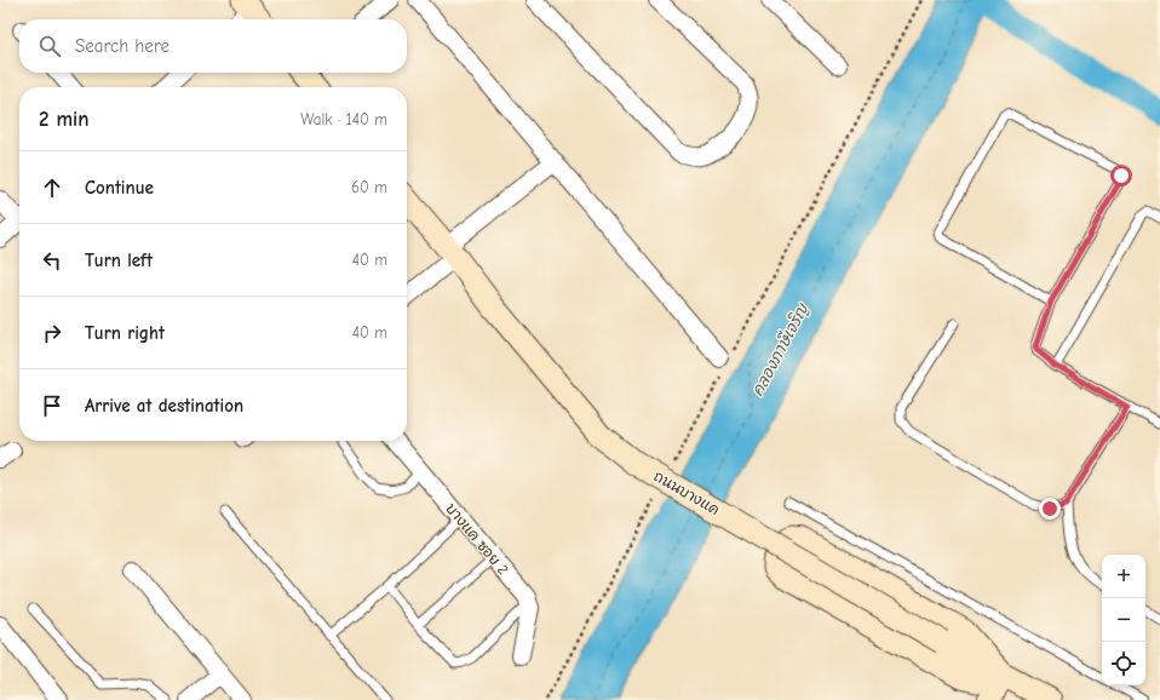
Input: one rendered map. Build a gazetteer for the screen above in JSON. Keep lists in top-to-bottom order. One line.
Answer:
{"streets":{"main road":["ถนนบางแค"],"street":["บางแค ซอย 2"]},"water":["คลองภาษีเจริญ"],"page":{"search":"Search here","heading":["2 min","Walk · 140 m"],"list":[["Continue","60 m"],["Turn left","40 m"],["Turn right","40 m"],"Arrive at destination"],"map_buttons":["+","−"]}}
